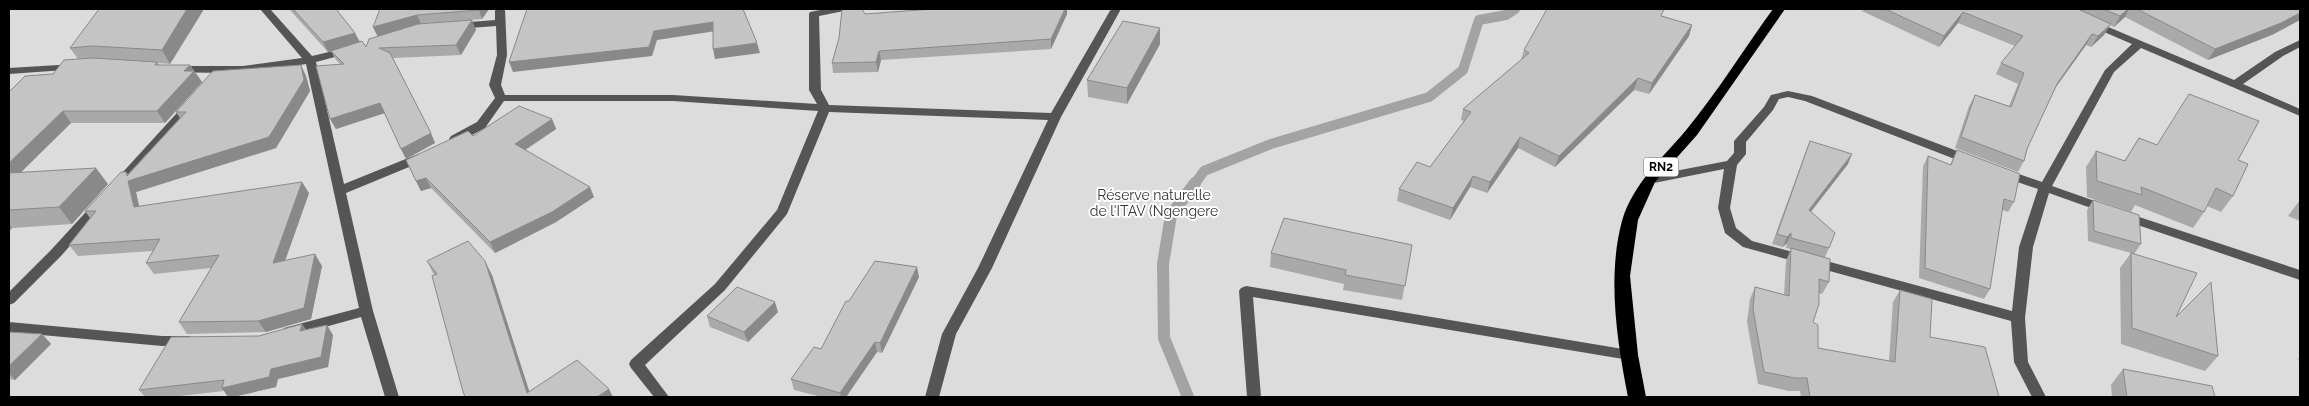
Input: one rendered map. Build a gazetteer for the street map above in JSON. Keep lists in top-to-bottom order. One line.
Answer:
{"streets":{"highway":["RN2"]},"parks":["Réserve naturelle de l'ITAV (Ngengere"]}
